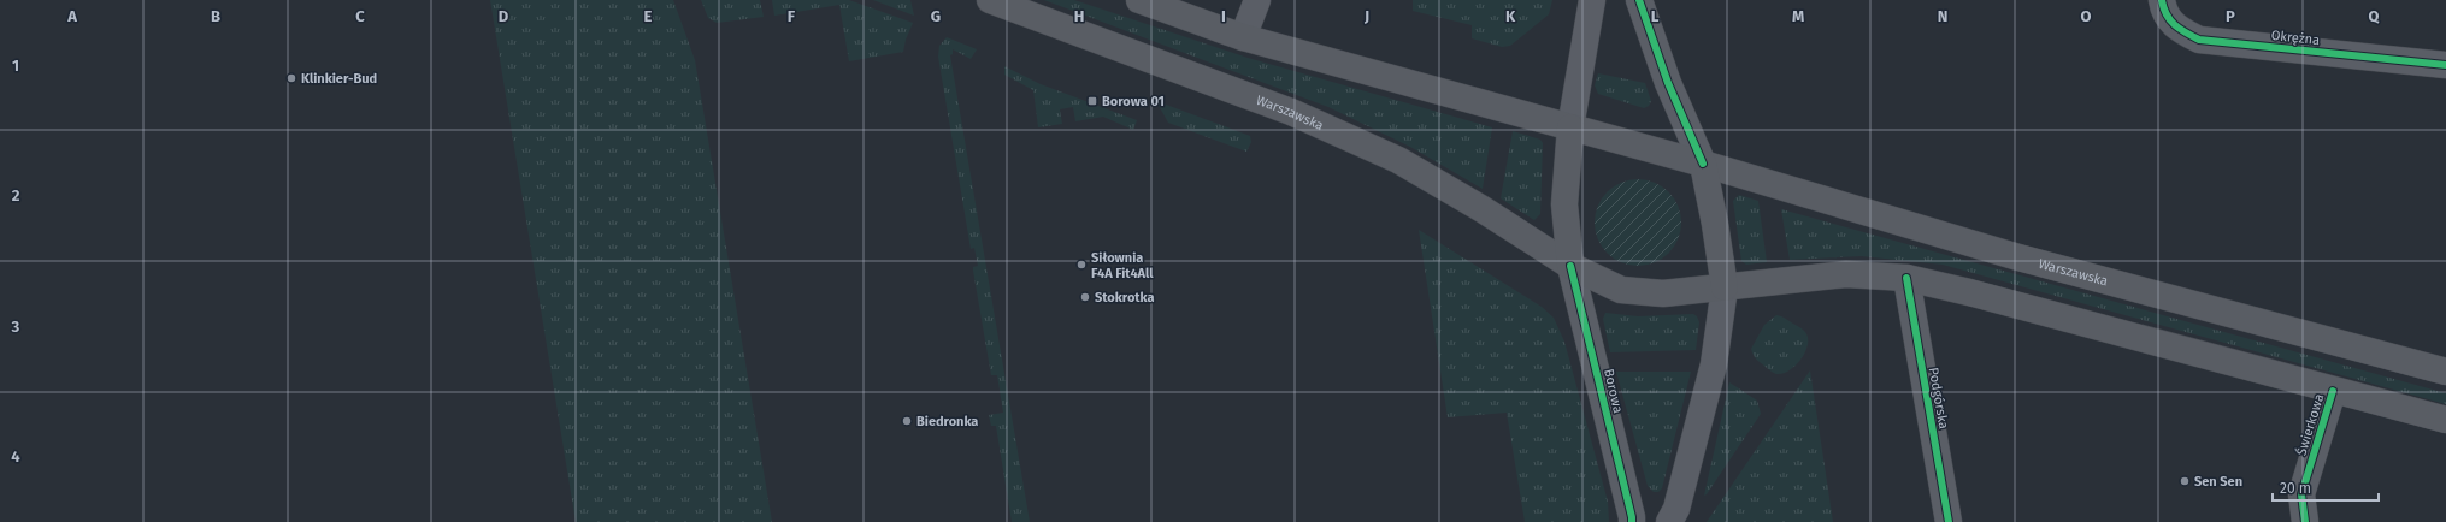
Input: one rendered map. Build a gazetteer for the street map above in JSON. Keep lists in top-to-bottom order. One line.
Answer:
{"streets":{"main road":["Warszawska"],"street":["Okrężna","Borowa","Podgórska","Świerkowa"]},"crossings":[["Warszawska","Borowa"]],"places":{"other":["Klinkier-Bud","Siłownia F4A Fit4All","Stokrotka","Biedronka","Sen Sen"],"transit":["Borowa 01"]},"scale_bar":"20 m","grid":{"columns":["A","B","C","D","E","F","G","H","I","J","K","L","M","N","O","P","Q"],"rows":["1","2","3","4"]}}
